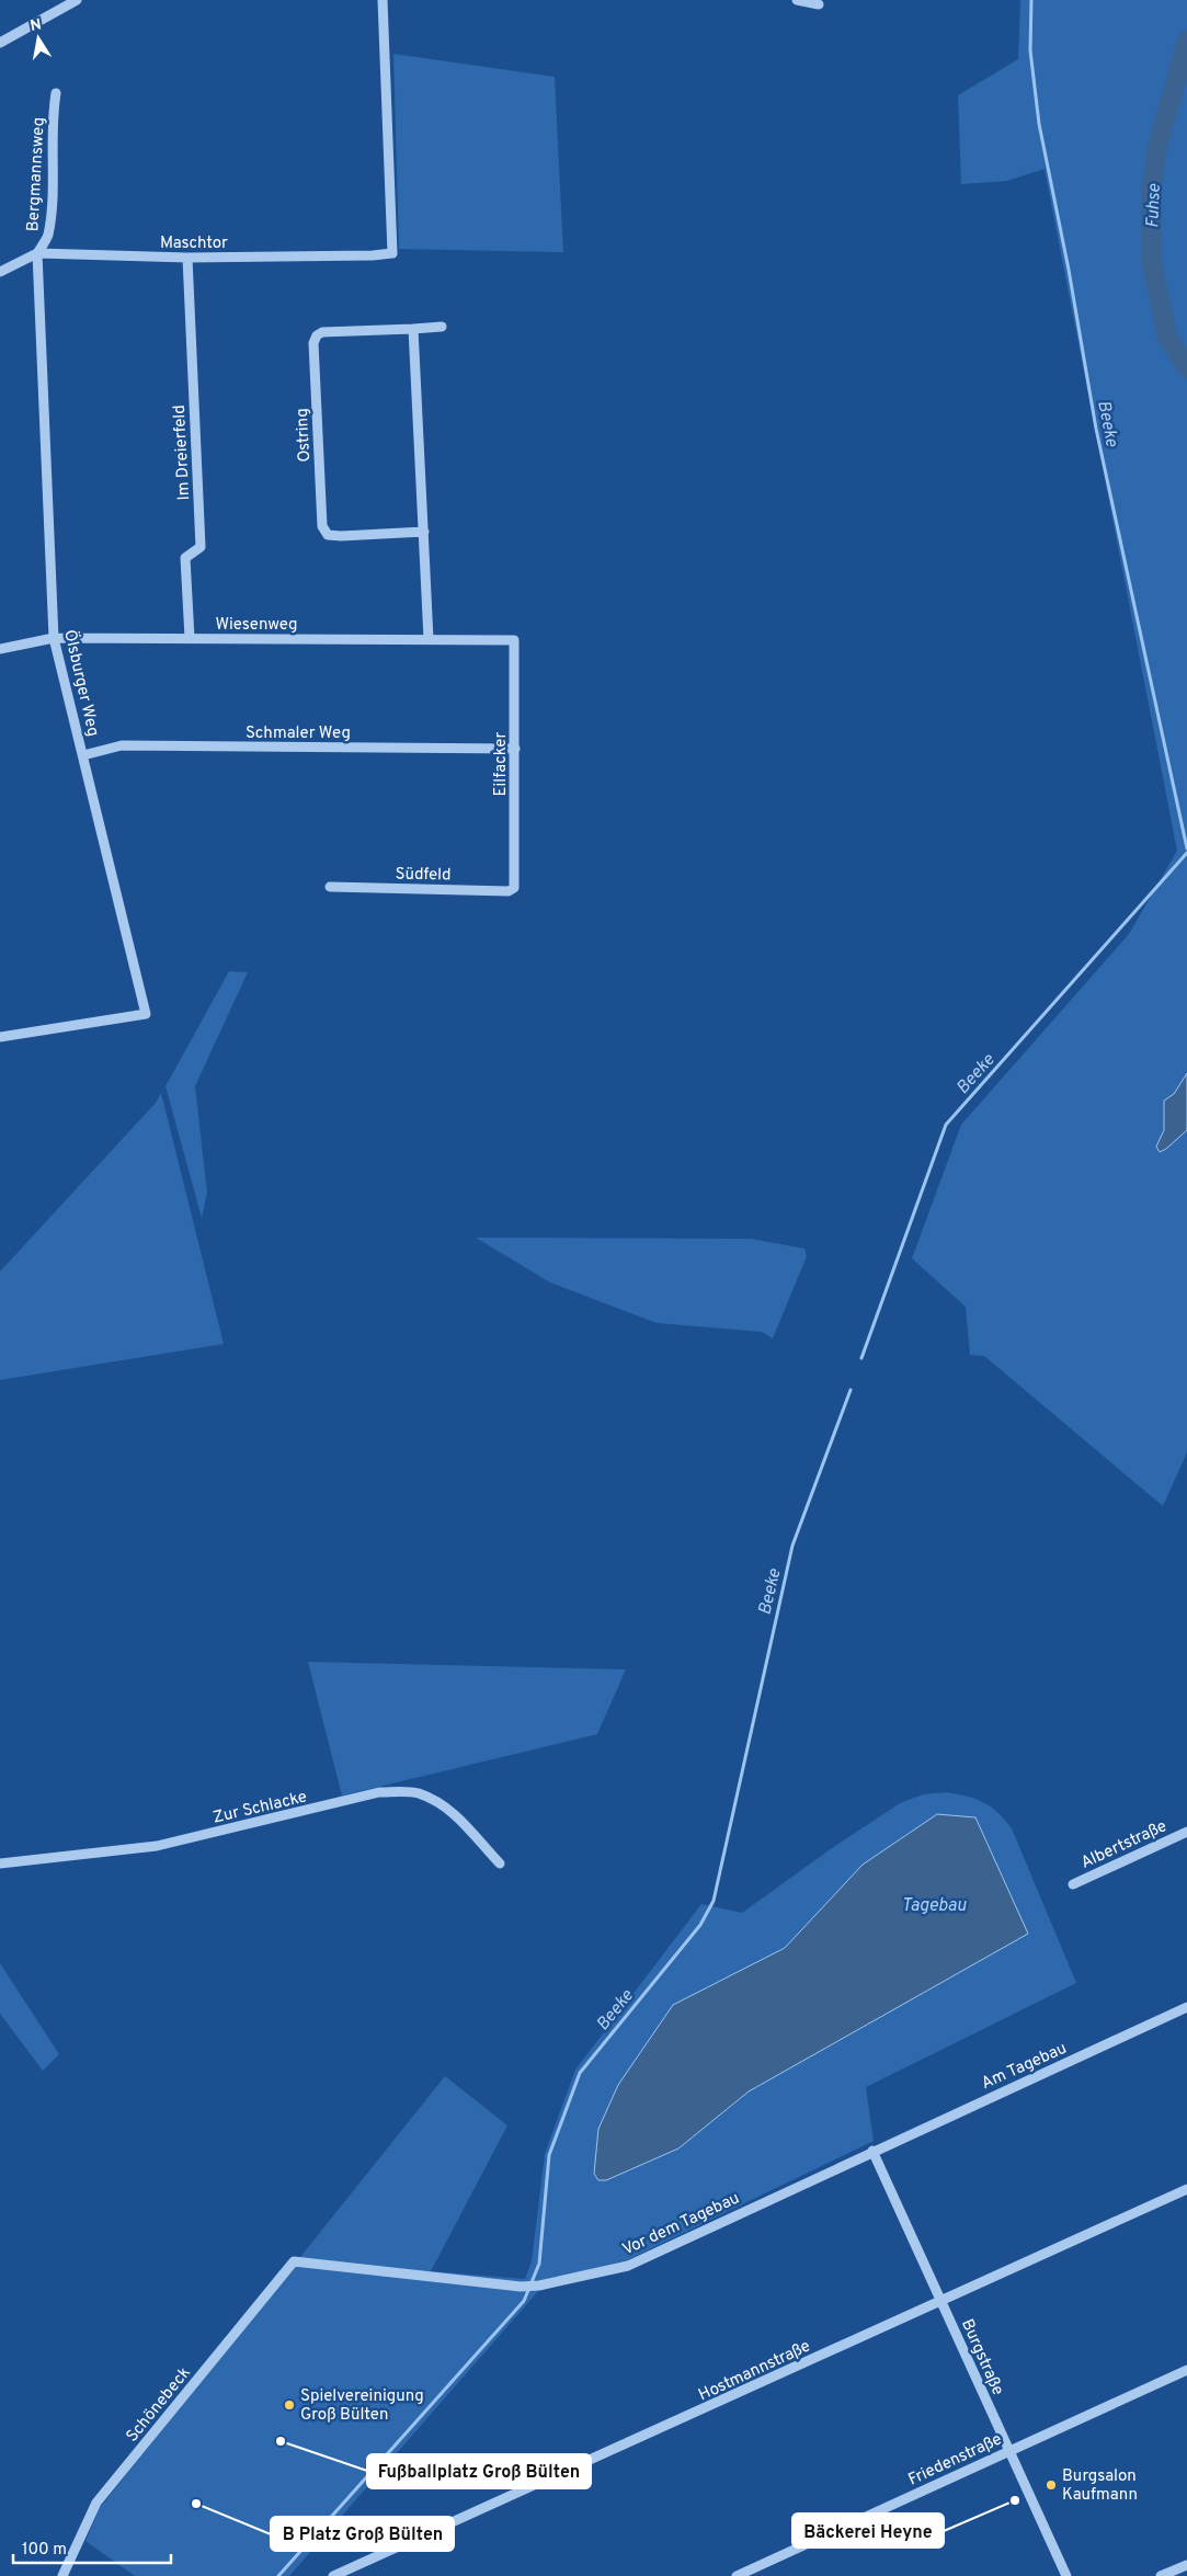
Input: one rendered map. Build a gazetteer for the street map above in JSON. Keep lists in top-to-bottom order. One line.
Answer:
{"streets":{"street":["Bergmannsweg","Maschtor","Ostring","Im Dreierfeld","Wiesenweg","Ölsburger Weg","Schmaler Weg","Eilfacker","Südfeld","Zur Schlacke","Albertstraße","Am Tagebau","Vor dem Tagebau","Burgstraße","Hostmannstraße","Schönebeck","Friedenstraße"]},"crossings":[["Bergmannsweg","Maschtor"],["Bergmannsweg","Ölsburger Weg"],["Maschtor","Im Dreierfeld"],["Maschtor","Ölsburger Weg"],["Im Dreierfeld","Wiesenweg"],["Wiesenweg","Ölsburger Weg"],["Wiesenweg","Eilfacker"],["Ölsburger Weg","Schmaler Weg"],["Schmaler Weg","Eilfacker"],["Eilfacker","Südfeld"],["Am Tagebau","Vor dem Tagebau"],["Am Tagebau","Burgstraße"],["Vor dem Tagebau","Burgstraße"],["Vor dem Tagebau","Schönebeck"],["Burgstraße","Hostmannstraße"],["Burgstraße","Friedenstraße"]],"water":["Fuhse","Beeke","Tagebau"],"places":["Spielvereinigung Groß Bülten","Fußballplatz Groß Bülten","Burgsalon Kaufmann","Bäckerei Heyne","B Platz Groß Bülten"],"scale_bar":"100 m","north":"top"}
